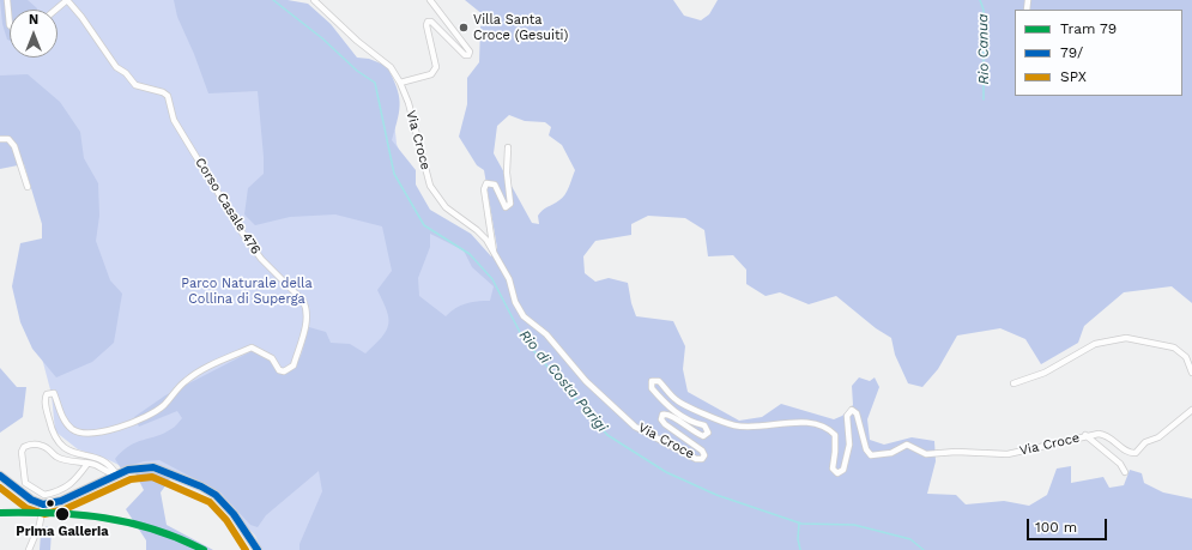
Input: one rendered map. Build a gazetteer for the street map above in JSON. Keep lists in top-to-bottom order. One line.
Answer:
{"streets":{"street":["Via Croce","Corso Casale 476"]},"water":["Rio Canua","Rio di Costa Parigi"],"parks":["Parco Naturale della Collina di Superga"],"places":["Villa Santa Croce (Gesuiti)","Prima Galleria"],"lines":["transit line 79/","transit line SPX","tram line 79"],"legend":["Tram 79","79/","SPX"],"scale_bar":"100 m","north":"top"}
